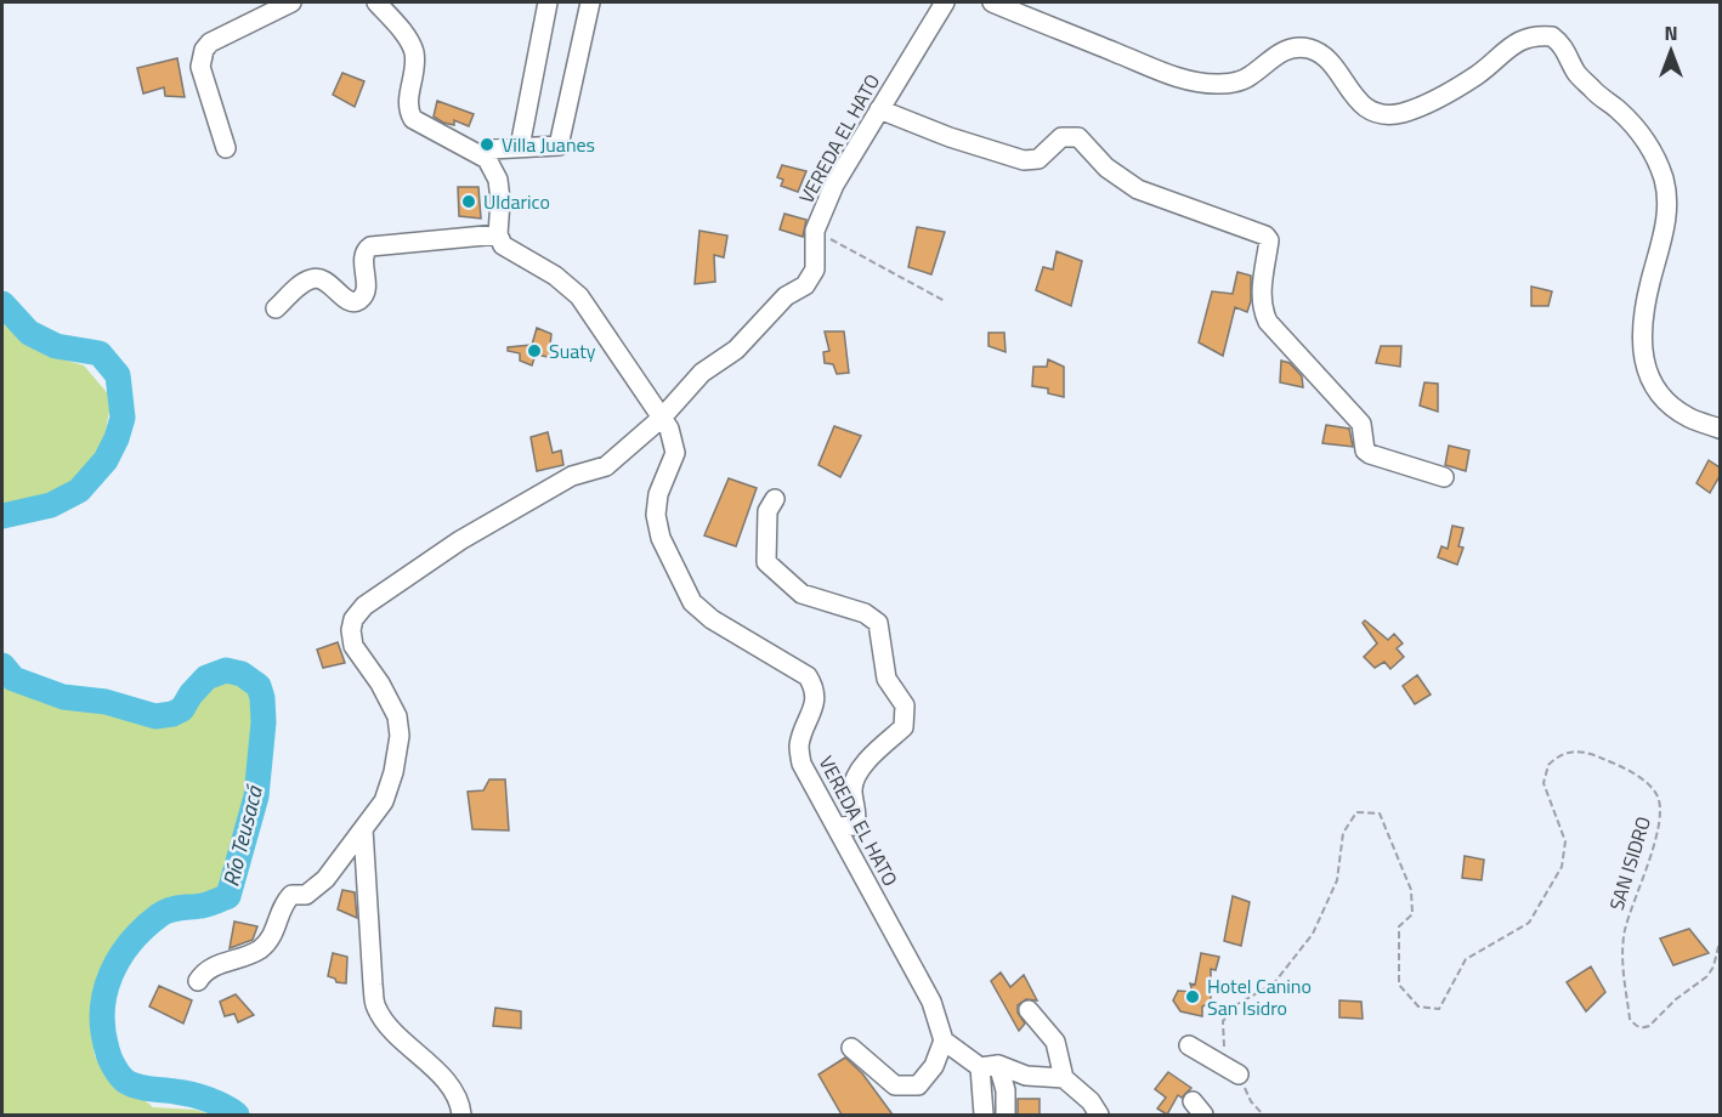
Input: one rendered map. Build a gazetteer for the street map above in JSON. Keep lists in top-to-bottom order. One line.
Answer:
{"streets":{"street":["VEREDA EL HATO"],"path":["SAN ISIDRO"]},"water":["Río Teusacá"],"places":["Villa Juanes","Uldarico","Suaty","Hotel Canino San Isidro"],"north":"top"}
